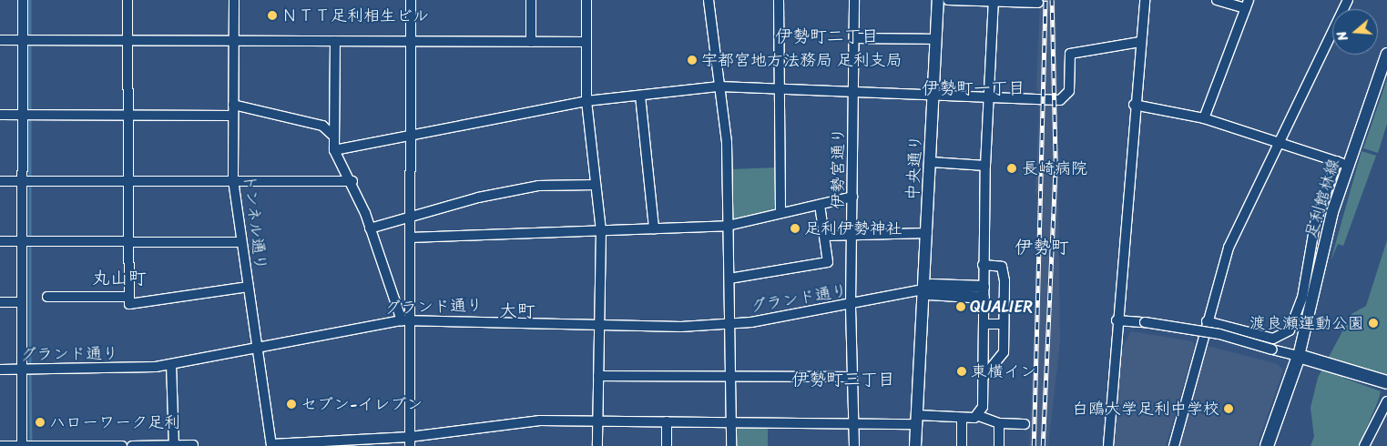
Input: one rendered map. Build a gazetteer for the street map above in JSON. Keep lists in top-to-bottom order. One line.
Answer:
{"streets":{"main road":["中央通り","足利館林線"],"street":["伊勢宮通り","トンネル通り","グランド通り"]},"crossings":[["中央通り","グランド通り"],["伊勢宮通り","グランド通り"],["トンネル通り","グランド通り"]],"districts":["伊勢町二丁目","伊勢町一丁目","伊勢町","丸山町","大町","伊勢町三丁目"],"places":["ＮＴＴ足利相生ビル","宇都宮地方法務局 足利支局","長崎病院","足利伊勢神社","QUALIER","渡良瀬運動公園","東横イン","セブン-イレブン","白鴎大学足利中学校","ハローワーク足利"],"north":"left"}
